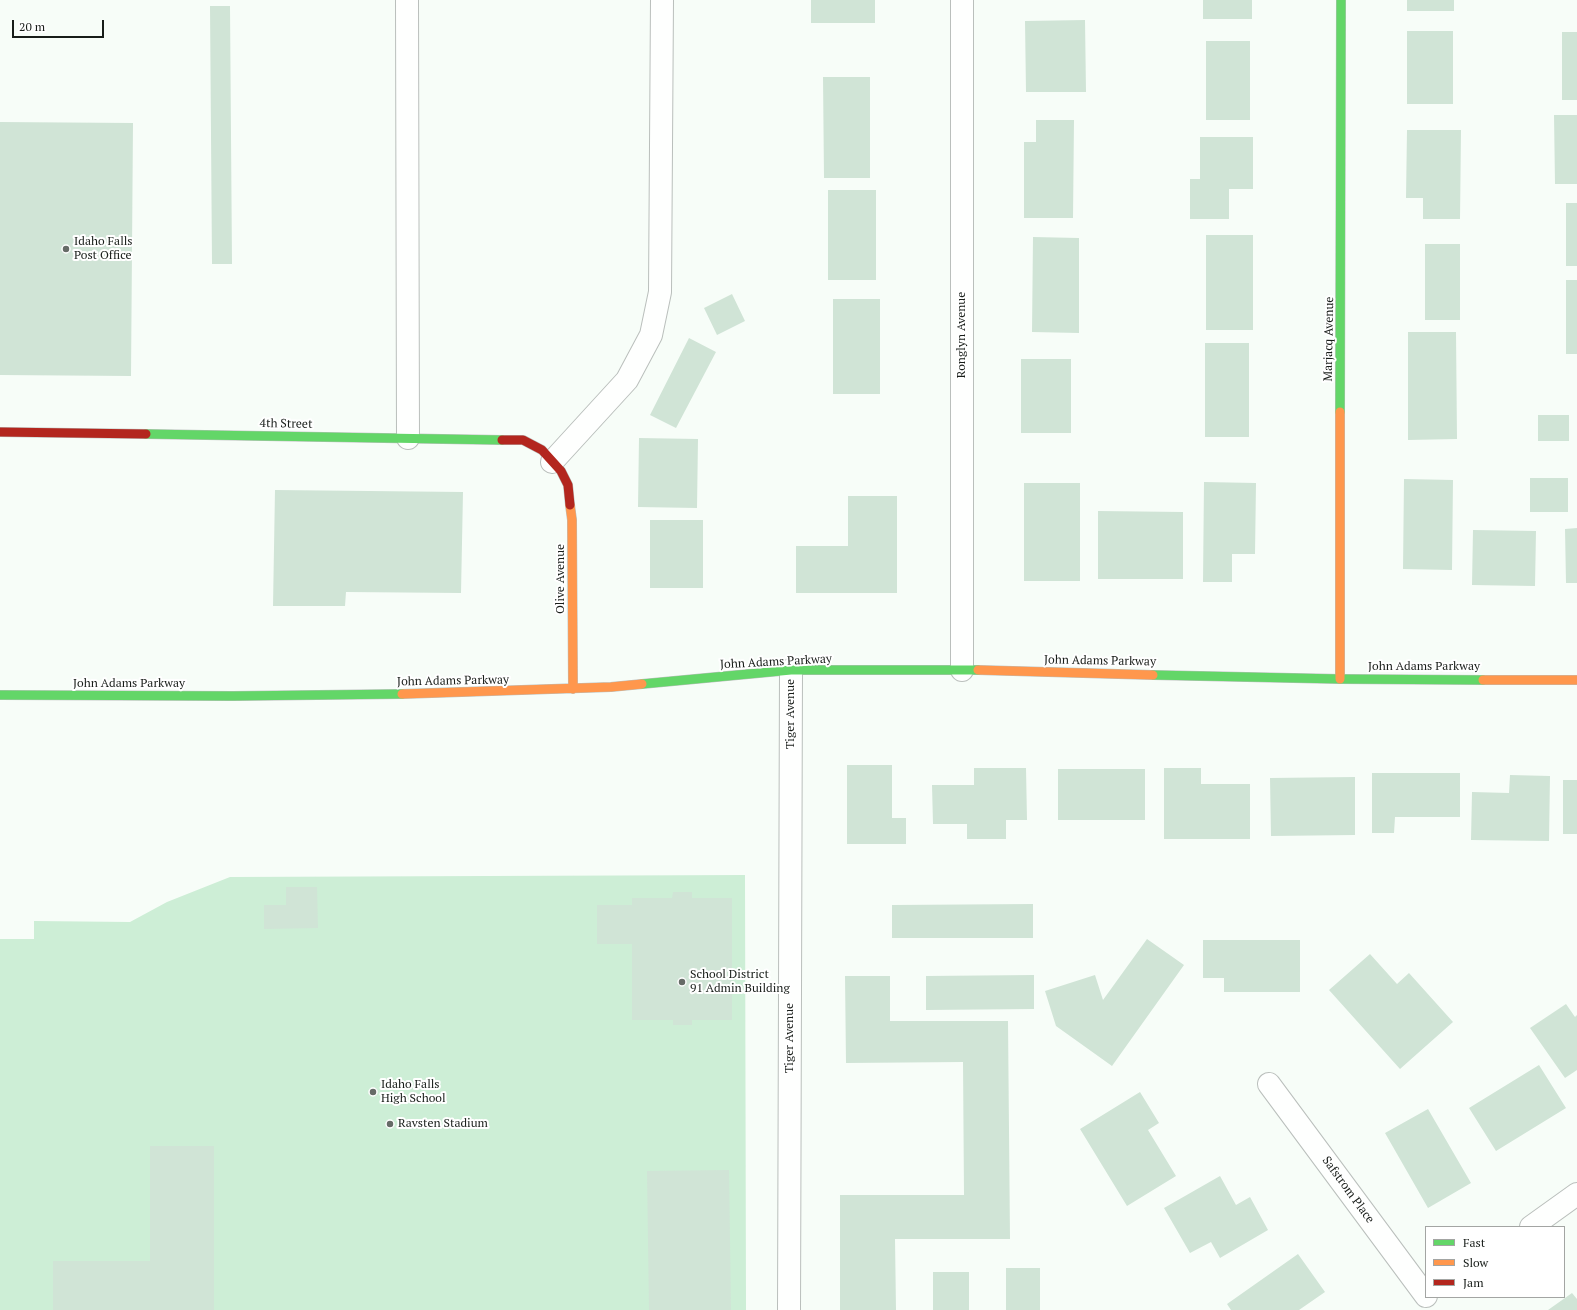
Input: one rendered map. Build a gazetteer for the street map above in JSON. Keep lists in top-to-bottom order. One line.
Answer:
{"streets":{"street":["Ronglyn Avenue","Marjacq Avenue","4th Street","Olive Avenue","John Adams Parkway","Tiger Avenue","Safstrom Place"]},"crossings":[["Ronglyn Avenue","John Adams Parkway"],["Marjacq Avenue","John Adams Parkway"],["4th Street","Olive Avenue"],["Olive Avenue","John Adams Parkway"],["John Adams Parkway","Tiger Avenue"]],"places":["Idaho Falls Post Office","School District 91 Admin Building","Idaho Falls High School","Ravsten Stadium"],"legend":["Fast","Slow","Jam"],"scale_bar":"20 m"}
